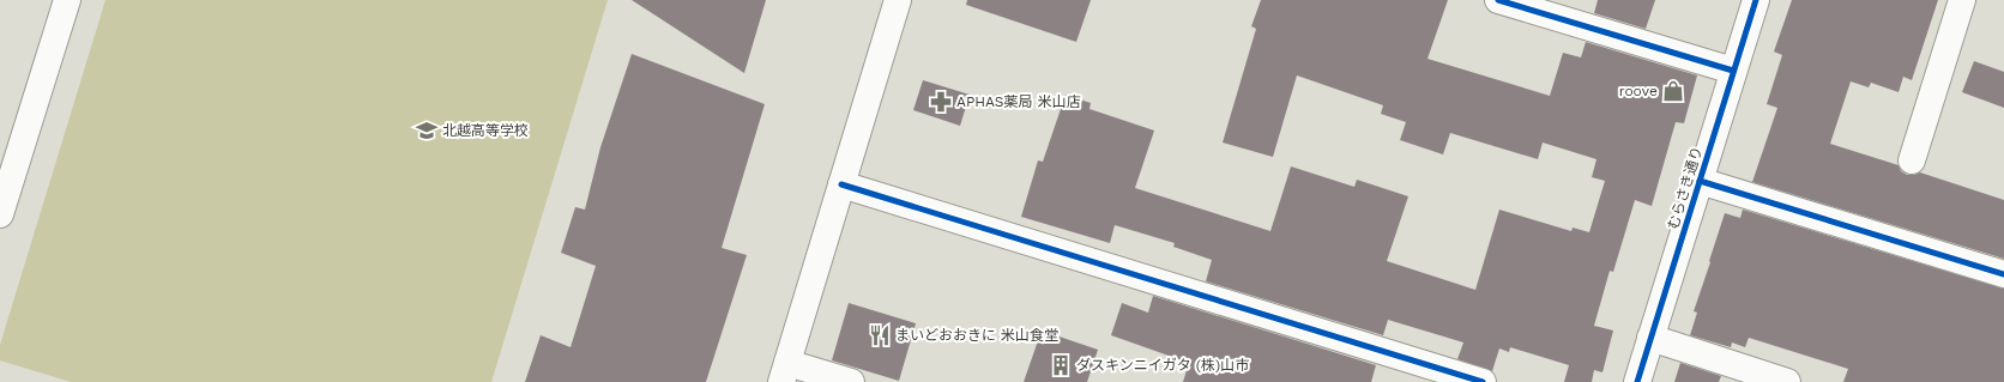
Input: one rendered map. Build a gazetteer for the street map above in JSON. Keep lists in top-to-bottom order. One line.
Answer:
{"streets":{"street":["むらさき通り"]},"places":{"shop":["roove"],"pharmacy":["APHAS薬局 米山店"],"school or university":["北越高等学校"],"restaurant":["まいどおおきに 米山食堂"],"building":["ダスキンニイガタ (株)山市"]}}
